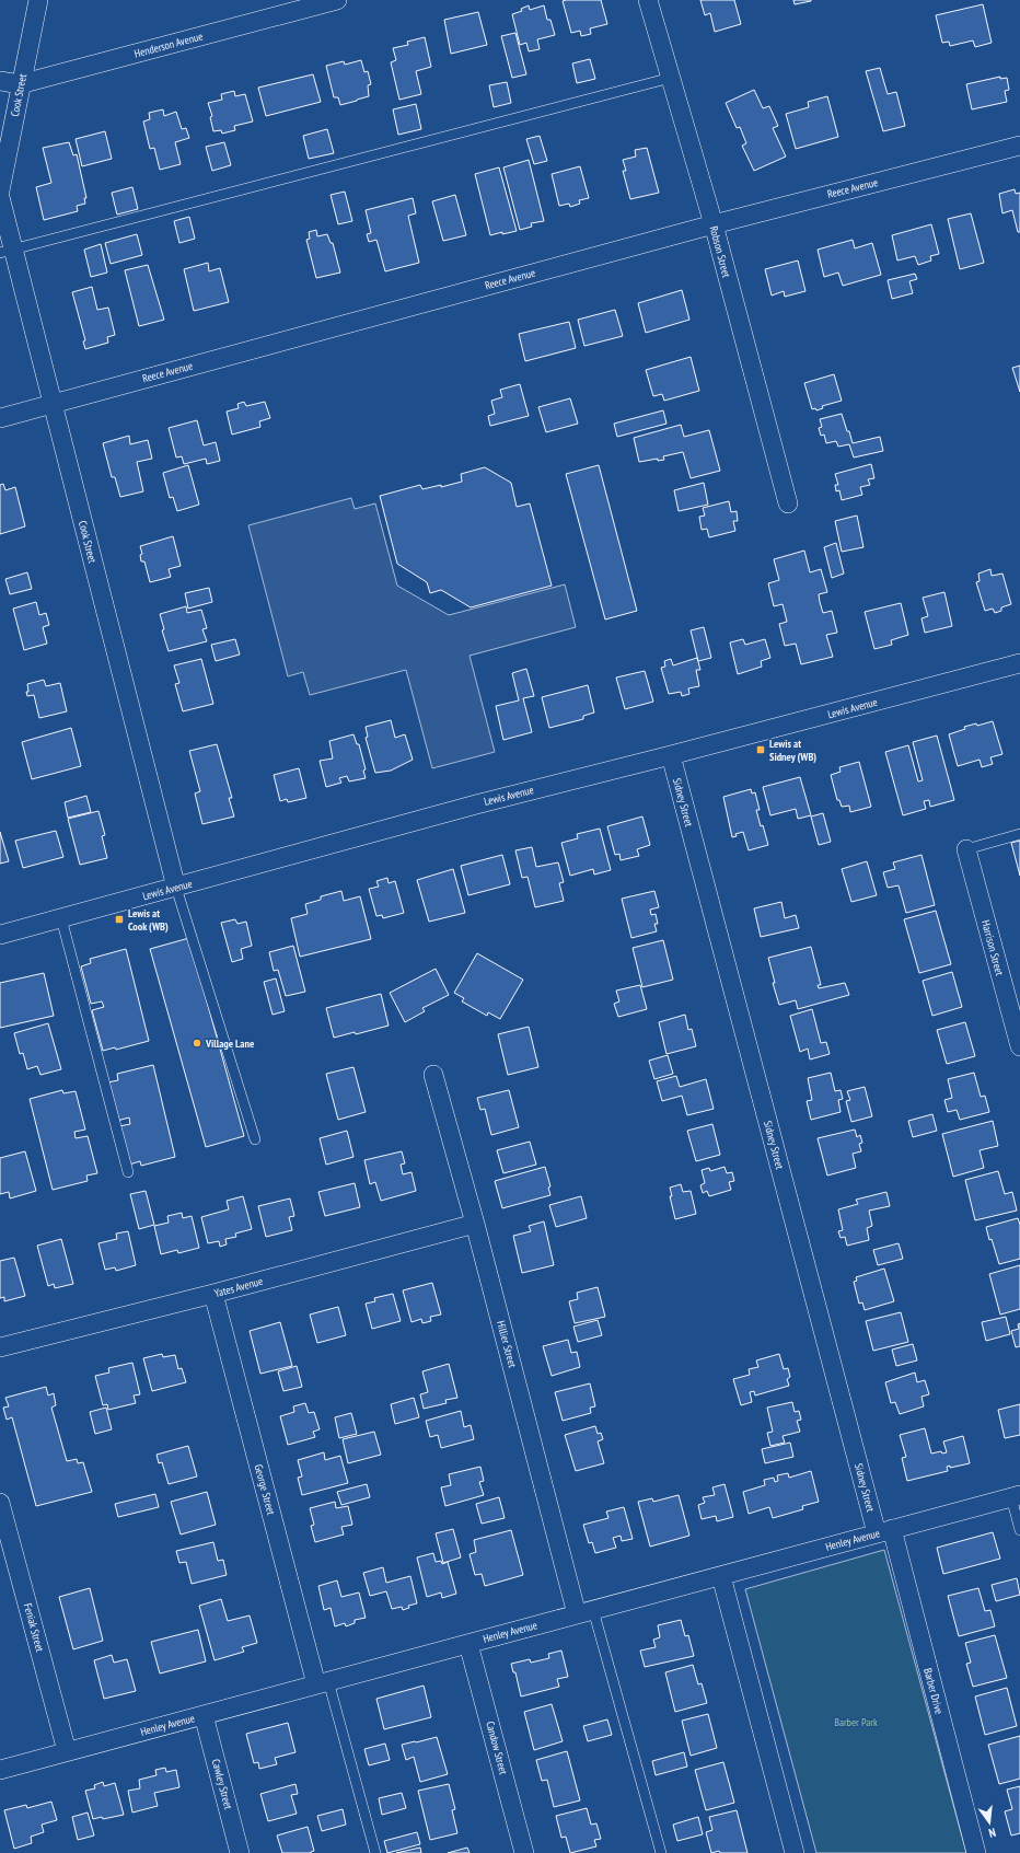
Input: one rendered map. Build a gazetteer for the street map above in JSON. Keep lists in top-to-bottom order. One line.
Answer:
{"streets":{"street":["Henderson Avenue","Cook Street","Reece Avenue","Robson Street","Lewis Avenue","Sidney Street","Harrison Street","Yates Avenue","Hillier Street","George Street","Henley Avenue","Feniak Street","Barber Drive","Candow Street","Cawley Street"]},"crossings":[["Henderson Avenue","Cook Street"],["Cook Street","Reece Avenue"],["Cook Street","Lewis Avenue"],["Reece Avenue","Robson Street"],["Lewis Avenue","Sidney Street"],["Sidney Street","Henley Avenue"],["Sidney Street","Barber Drive"],["Yates Avenue","Hillier Street"],["Yates Avenue","George Street"],["Hillier Street","Henley Avenue"],["George Street","Henley Avenue"],["Henley Avenue","Feniak Street"],["Henley Avenue","Barber Drive"],["Henley Avenue","Candow Street"],["Henley Avenue","Cawley Street"]],"parks":["Barber Park"],"places":{"transit":["Lewis at Sidney (WB)","Lewis at Cook (WB)"],"other":["Village Lane"]},"north":"bottom"}
